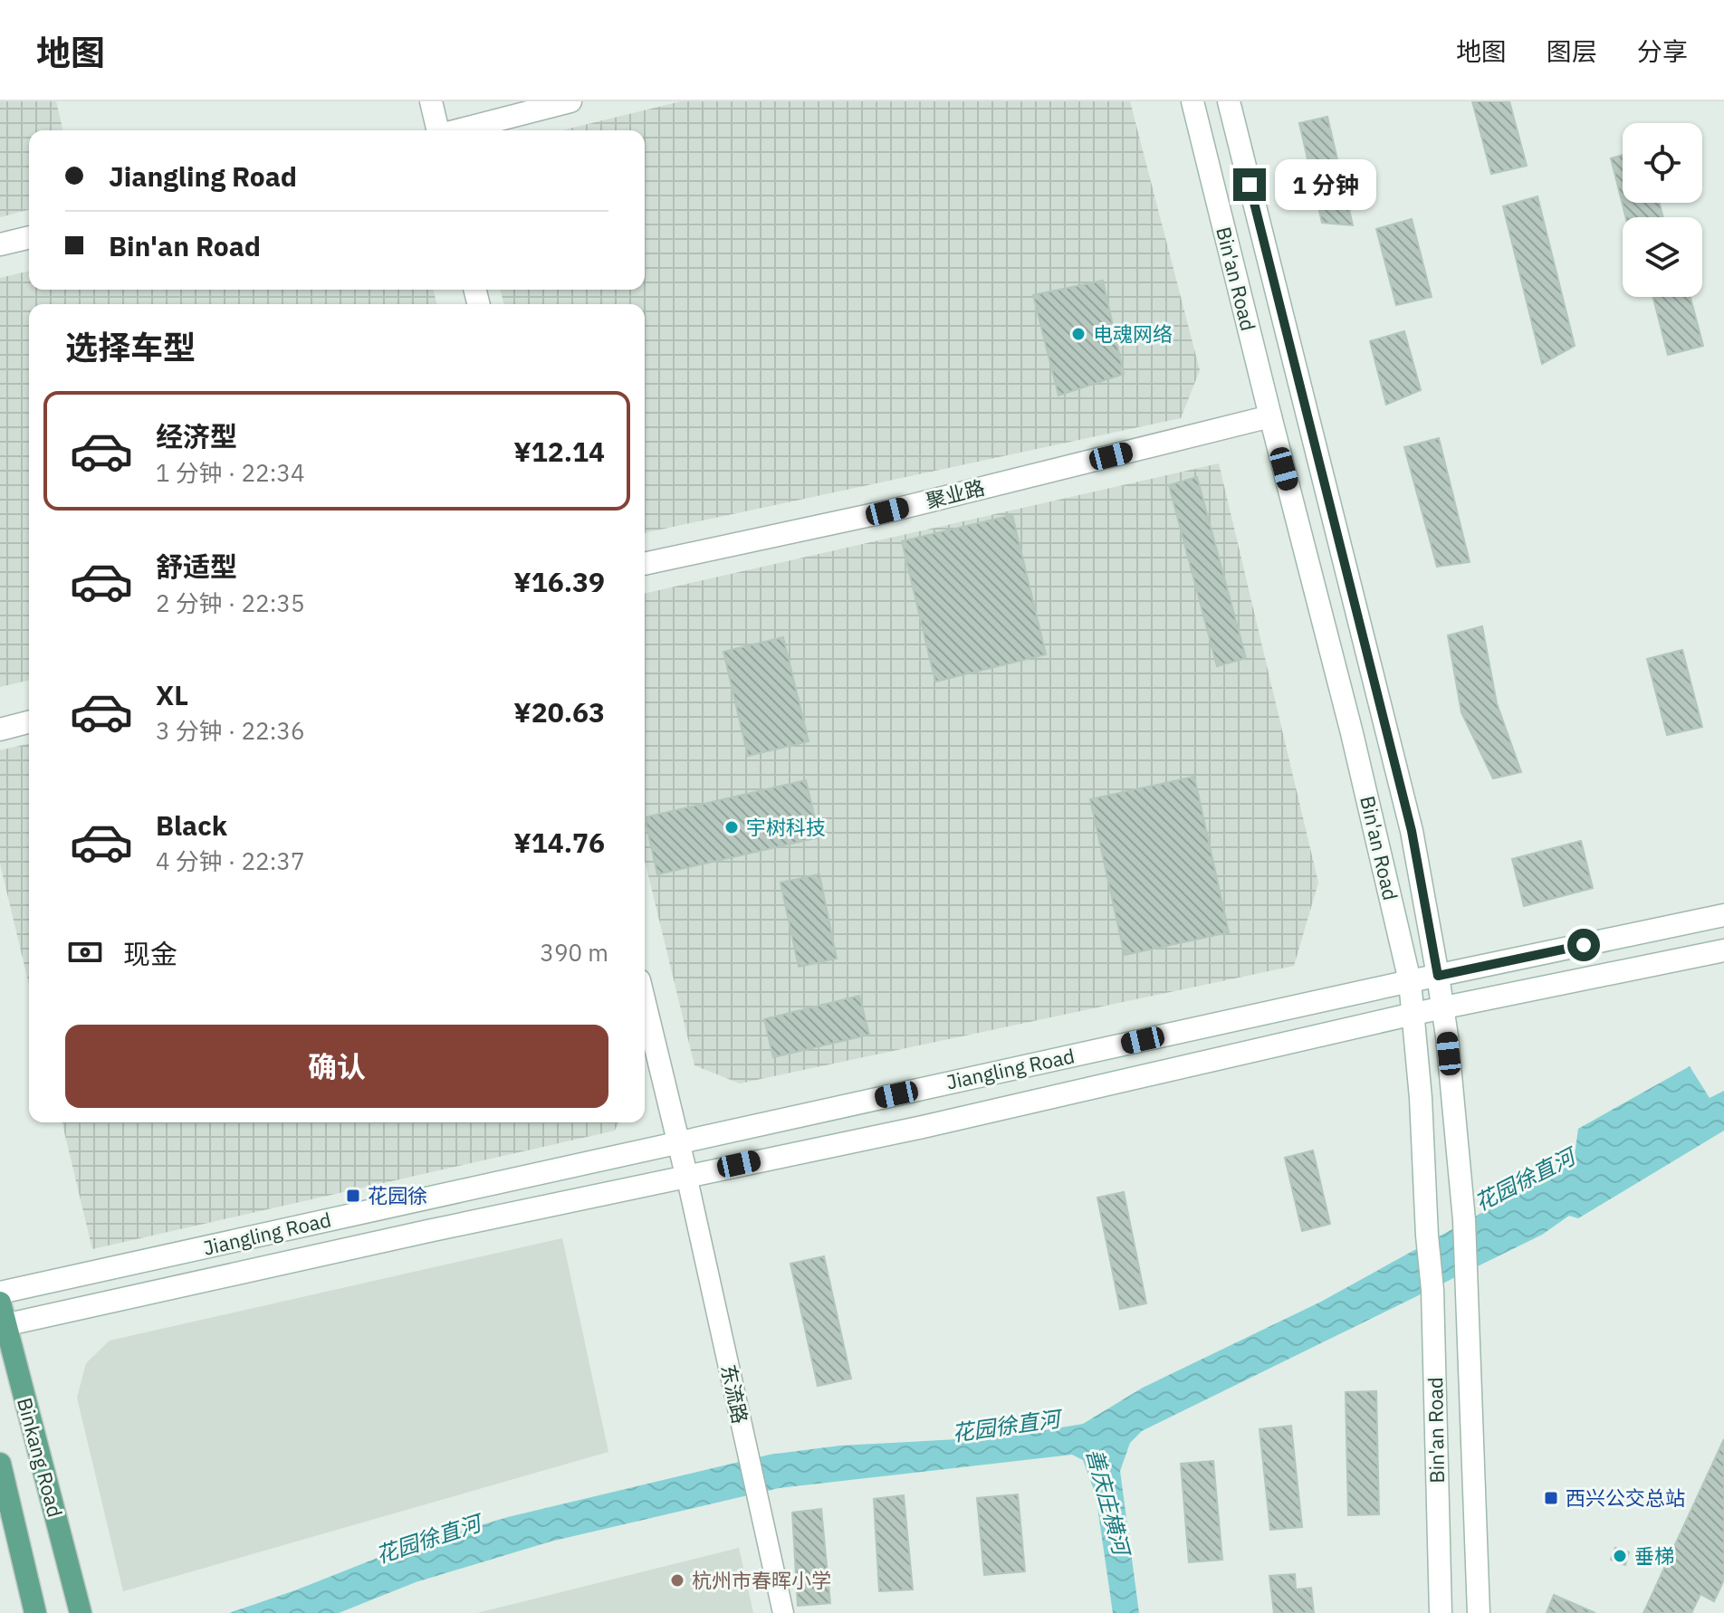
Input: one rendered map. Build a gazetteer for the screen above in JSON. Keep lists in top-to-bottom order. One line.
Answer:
{"streets":{"main road":["Bin'an Road","聚业路","Jiangling Road","Binkang Road"],"street":["东流路"]},"crossings":[["Bin'an Road","聚业路"],["Bin'an Road","Jiangling Road"],["Jiangling Road","东流路"],["Jiangling Road","Binkang Road"]],"water":["花园徐直河","善庆庄横河"],"places":{"other":["电魂网络","宇树科技","垂梯","杭州市春晖小学"],"transit":["花园徐","西兴公交总站"]},"page":{"header":"地图","nav":["地图","图层","分享"],"banner":["Jiangling Road","Bin'an Road"],"bubble":"1 分钟","heading":"选择车型","list":[{"name":"经济型","note":"1 分钟 · 22:34","value":"¥12.14"},{"name":"舒适型","note":"2 分钟 · 22:35","value":"¥16.39"},{"name":"XL","note":"3 分钟 · 22:36","value":"¥20.63"},{"name":"Black","note":"4 分钟 · 22:37","value":"¥14.76"}],"pay":["现金","390 m"],"buttons":"确认"}}
